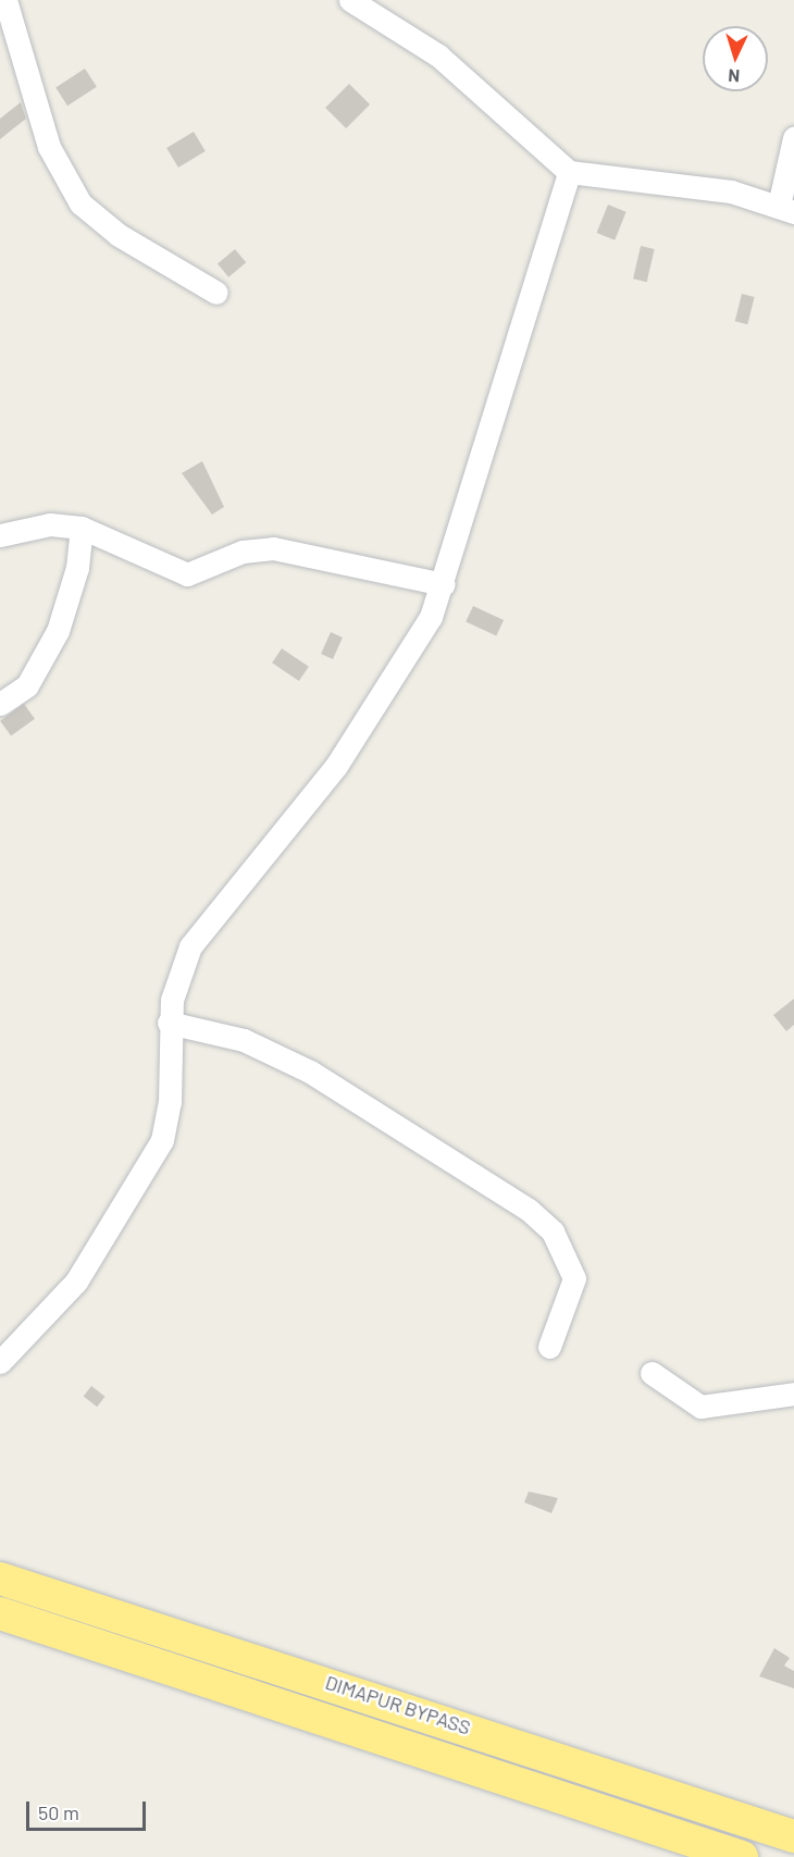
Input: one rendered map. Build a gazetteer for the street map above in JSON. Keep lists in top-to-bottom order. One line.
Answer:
{"streets":{"highway":["DIMAPUR BYPASS"]},"scale_bar":"50 m","north":"bottom"}
